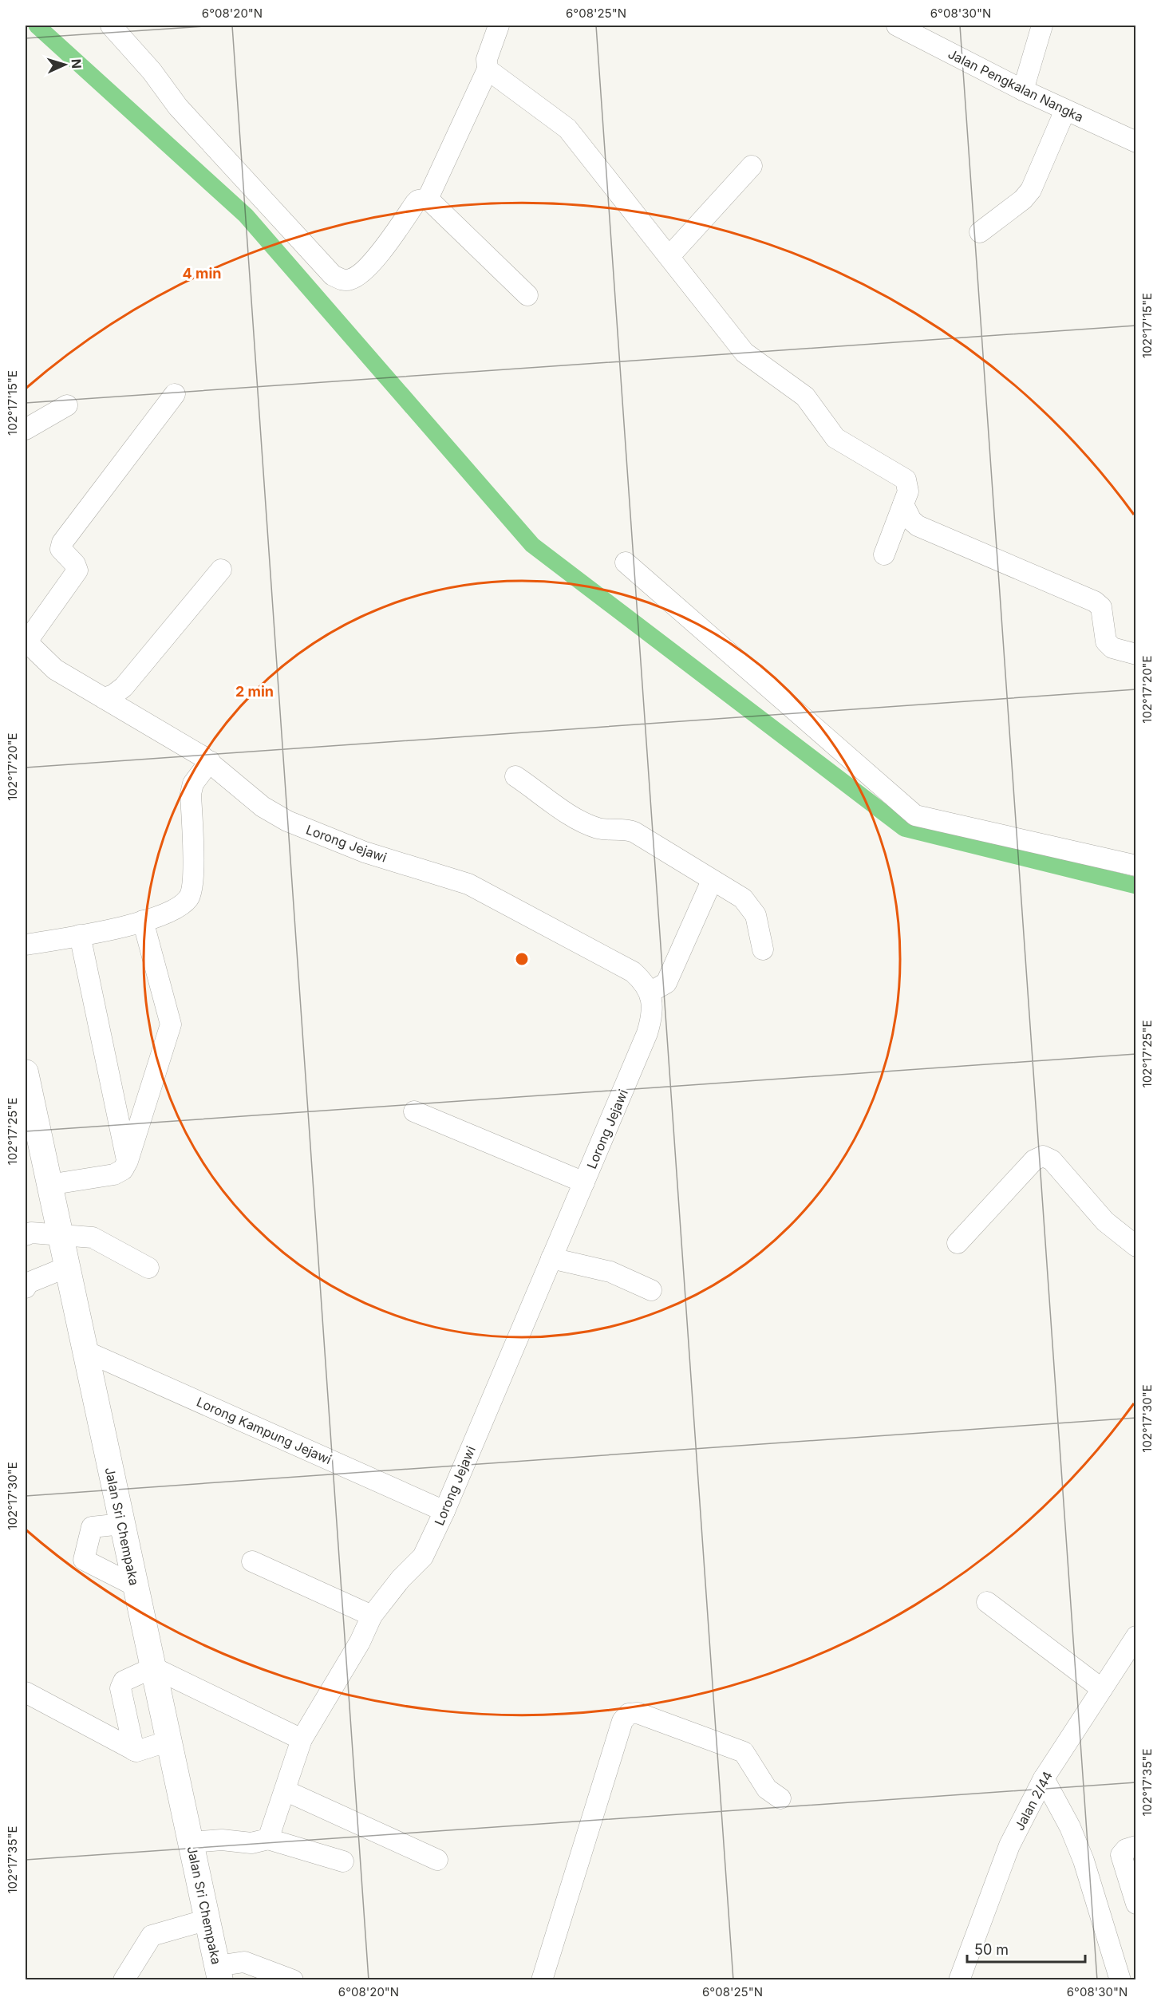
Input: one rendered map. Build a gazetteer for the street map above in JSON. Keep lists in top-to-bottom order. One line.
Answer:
{"streets":{"main road":["Jalan Sri Chempaka"],"street":["Jalan Pengkalan Nangka","Lorong Jejawi","Lorong Kampung Jejawi","Jalan 2/44"]},"crossings":[["Lorong Jejawi","Lorong Kampung Jejawi"],["Lorong Kampung Jejawi","Jalan Sri Chempaka"]],"scale_bar":"50 m","north":"right","coordinates":["6°08'20\"N","6°08'25\"N","6°08'30\"N","102°17'15\"E","102°17'20\"E","102°17'25\"E","102°17'30\"E","102°17'35\"E"],"rings":["4 min","2 min"]}
